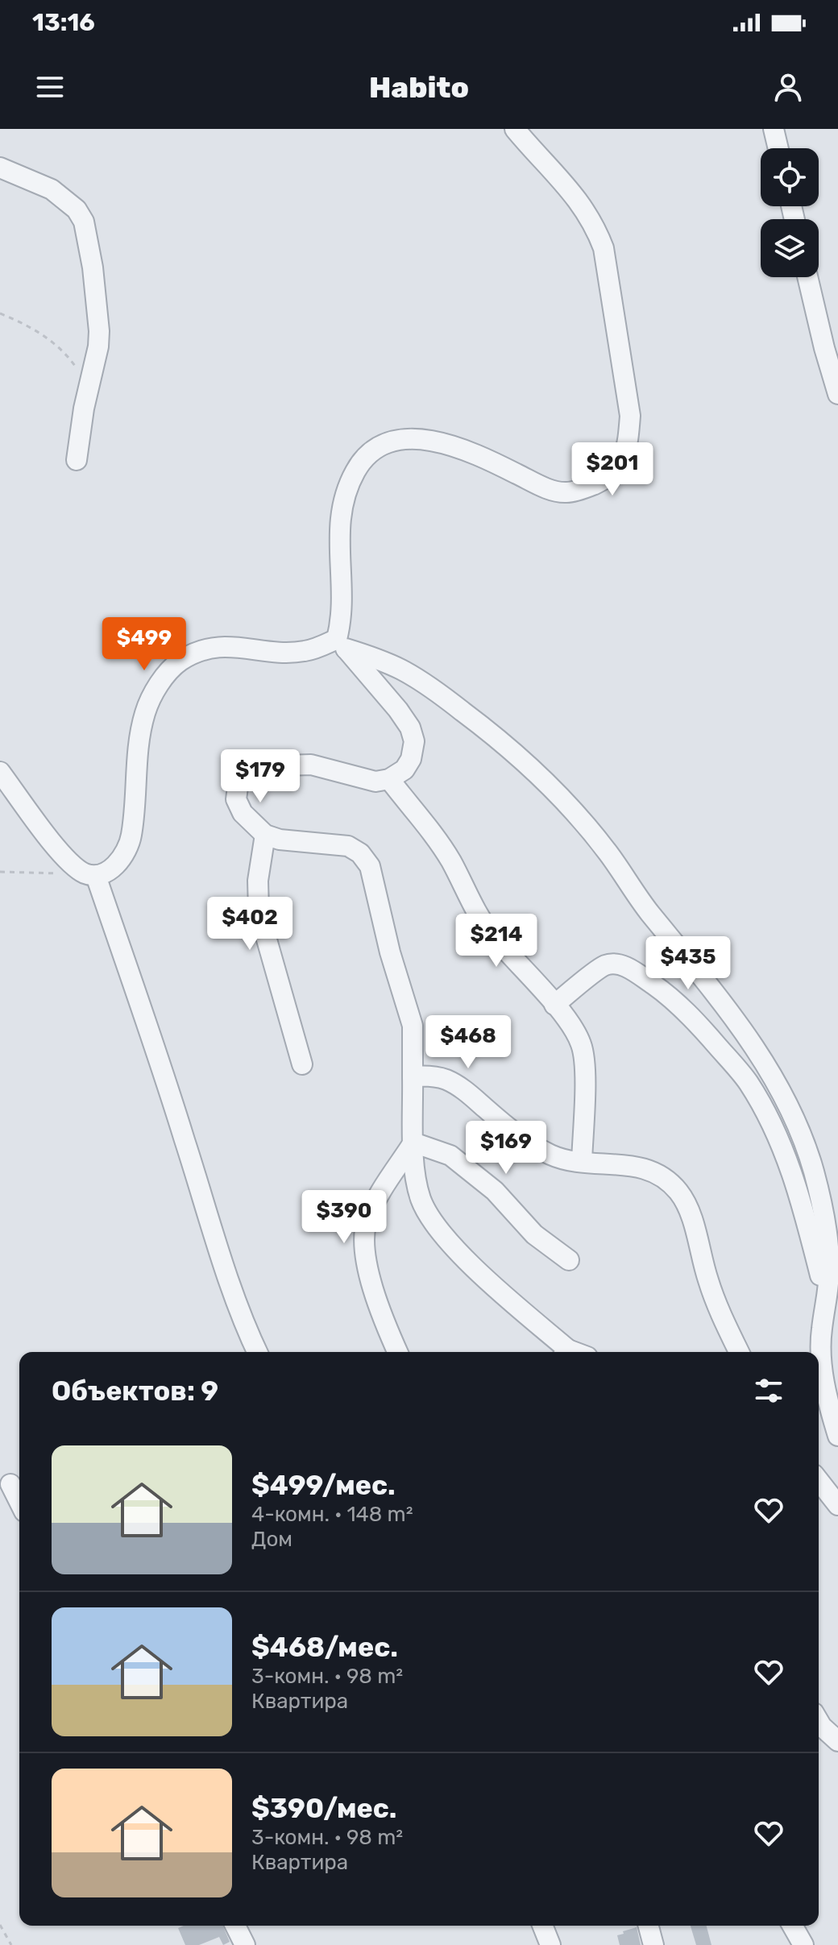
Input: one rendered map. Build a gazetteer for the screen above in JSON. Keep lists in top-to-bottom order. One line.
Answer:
{"page":{"status":"13:16","header":"Habito","price":["$201","$499","$179","$402","$214","$435","$468","$169","$390"],"heading":"Объектов: 9","list":[{"name":"$499/мес.","note":"4-комн. · 148 m² · Дом"},{"name":"$468/мес.","note":"3-комн. · 98 m² · Квартира"},{"name":"$390/мес.","note":"3-комн. · 98 m² · Квартира"}]}}
